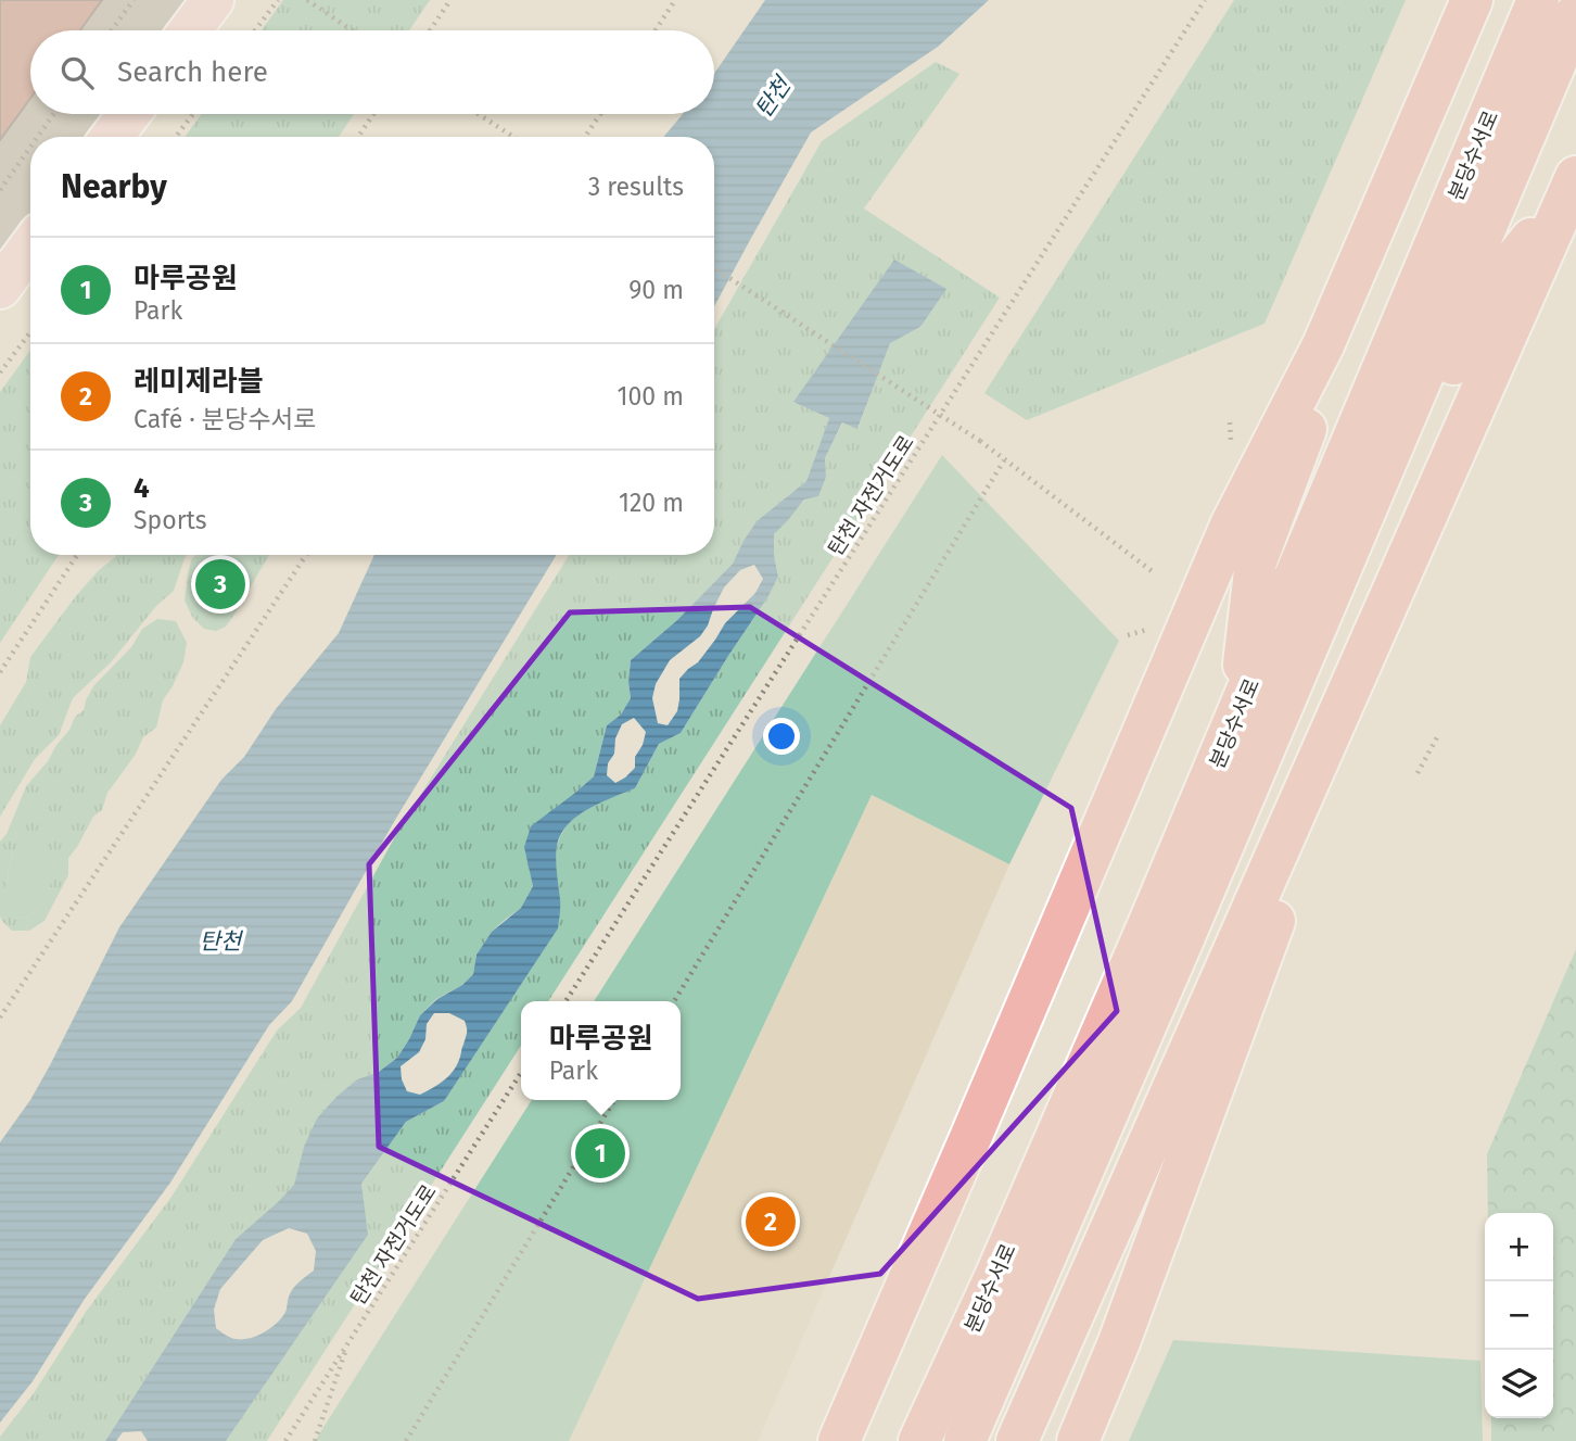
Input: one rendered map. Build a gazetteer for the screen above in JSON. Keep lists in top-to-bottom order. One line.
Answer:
{"streets":{"highway":["분당수서로"],"path":["탄천 자전거도로"]},"water":["탄천"],"page":{"search":"Search here","heading":["Nearby","3 results"],"list":[{"mark":"1","name":"마루공원","note":"Park","value":"90 m"},{"mark":"2","name":"레미제라블","note":"Café · 분당수서로","value":"100 m"},{"mark":"3","name":"4","note":"Sports","value":"120 m"}],"pins":["3","1","2"],"popup":["마루공원","Park"],"map_buttons":["+","−"]}}
